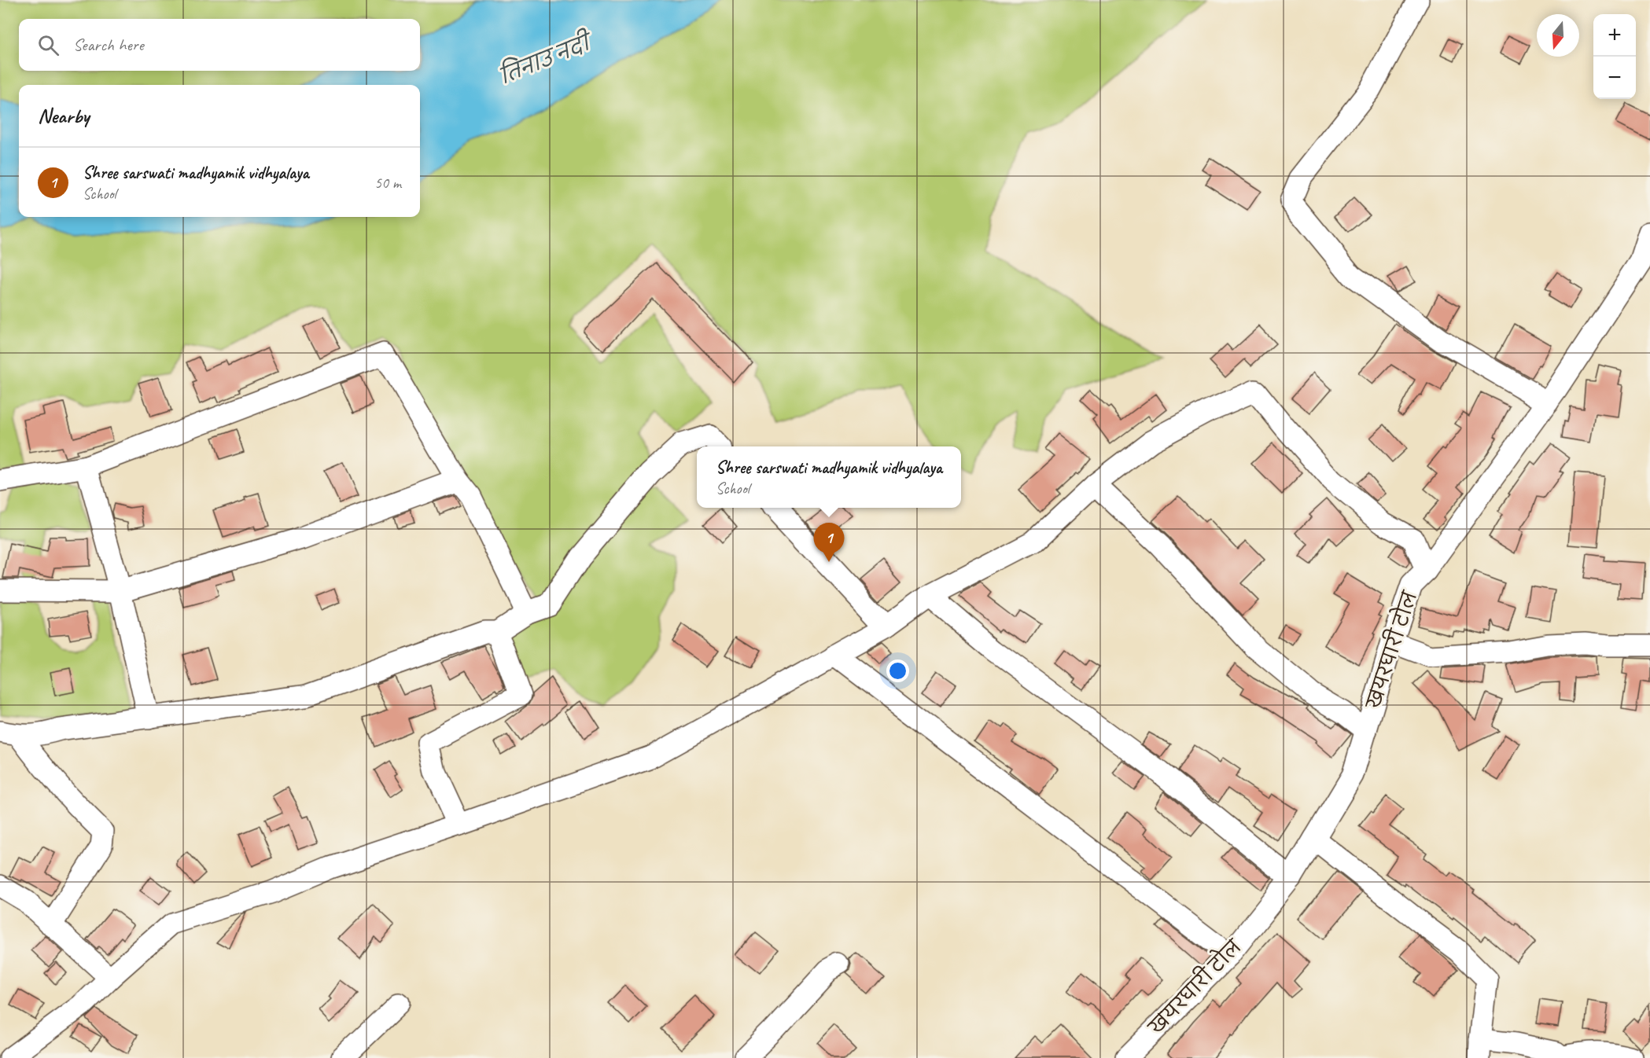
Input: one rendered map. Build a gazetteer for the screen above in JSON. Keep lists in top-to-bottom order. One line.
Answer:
{"streets":{"street":["खयरघारी टोल"]},"water":["तिनाउ नदी"],"north":"bottom","page":{"map_buttons":["+","−"],"search":"Search here","heading":"Nearby","list":[{"mark":"1","name":"Shree sarswati madhyamik vidhyalaya","note":"School","value":"50 m"}],"popup":["Shree sarswati madhyamik vidhyalaya","School"],"pins":"1"}}
